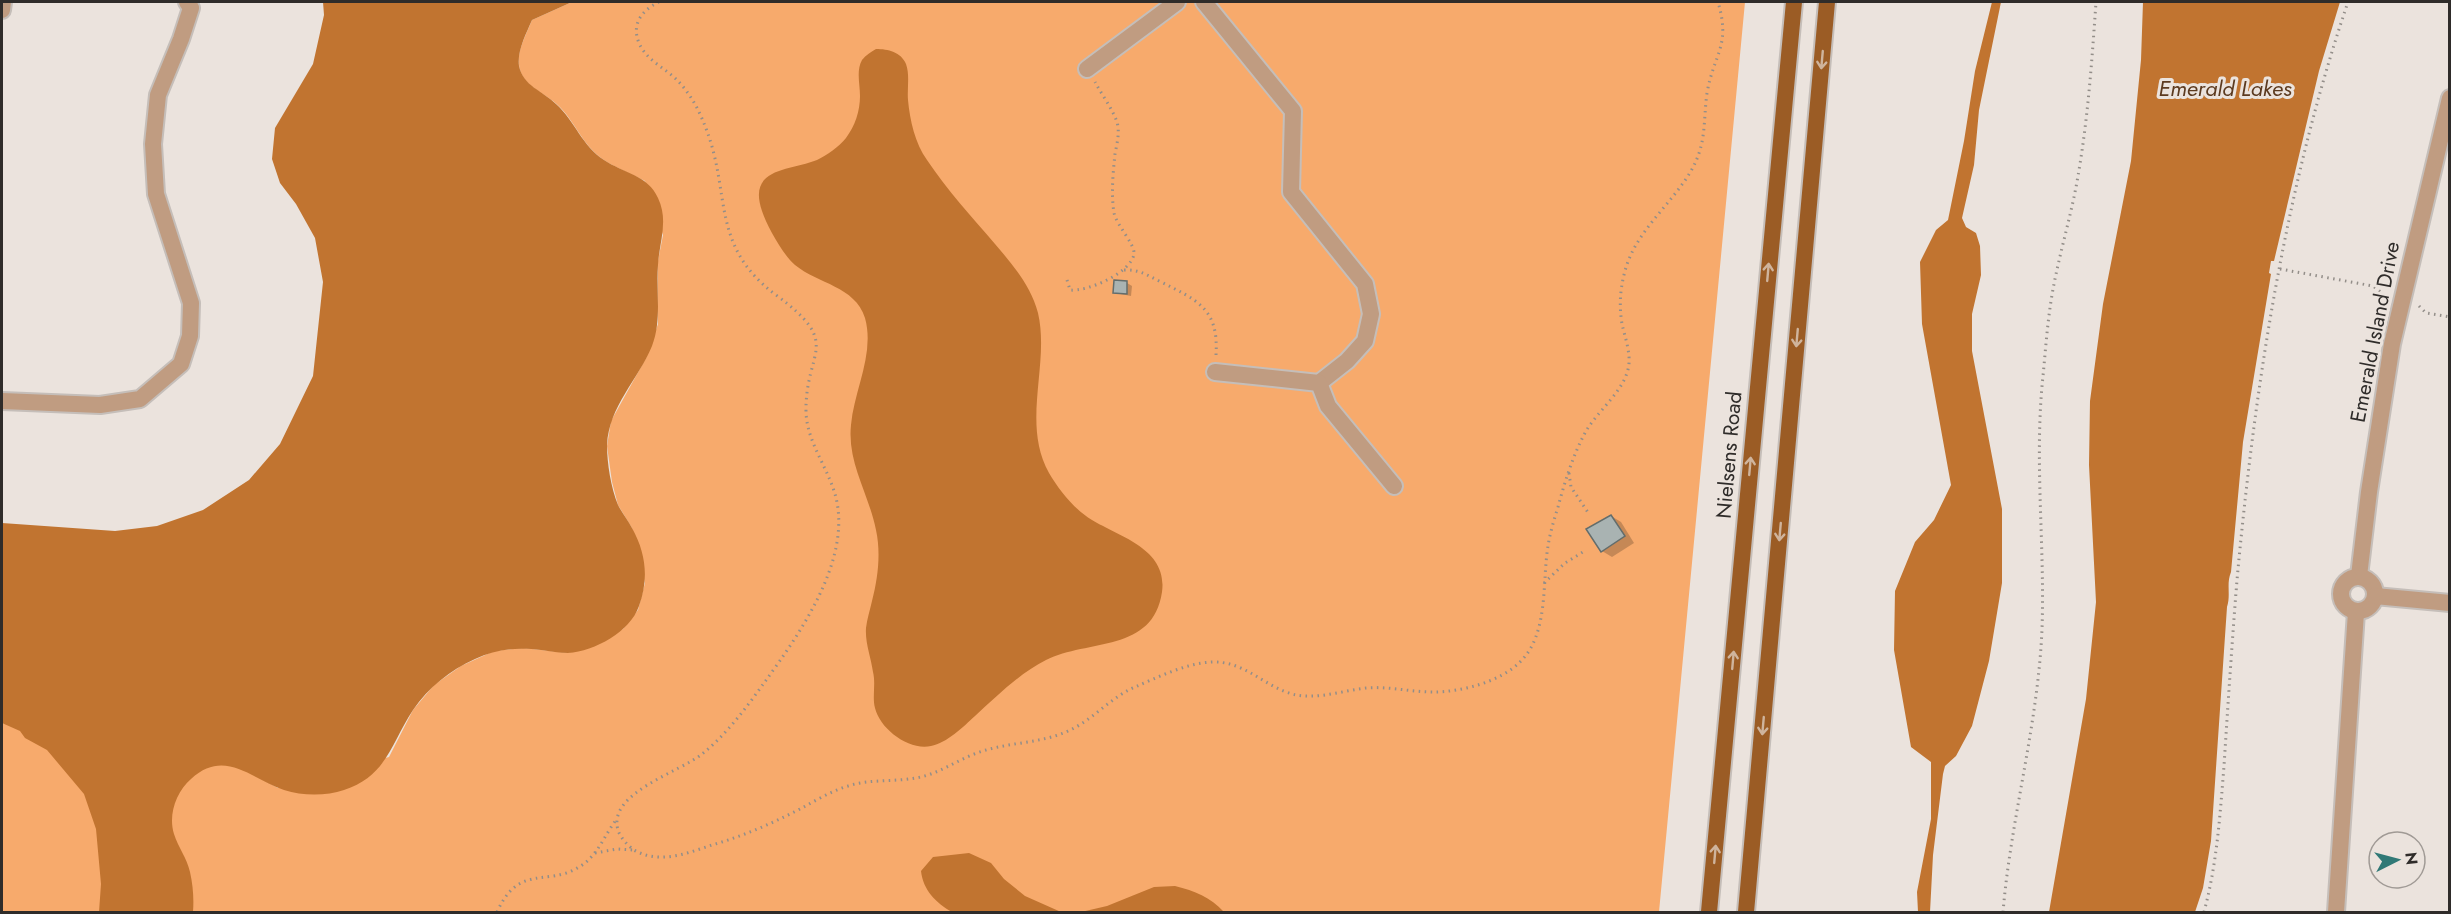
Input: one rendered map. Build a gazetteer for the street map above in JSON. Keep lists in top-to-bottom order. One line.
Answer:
{"streets":{"main road":["Nielsens Road"],"street":["Emerald Island Drive"]},"water":["Emerald Lakes"],"north":"right"}
